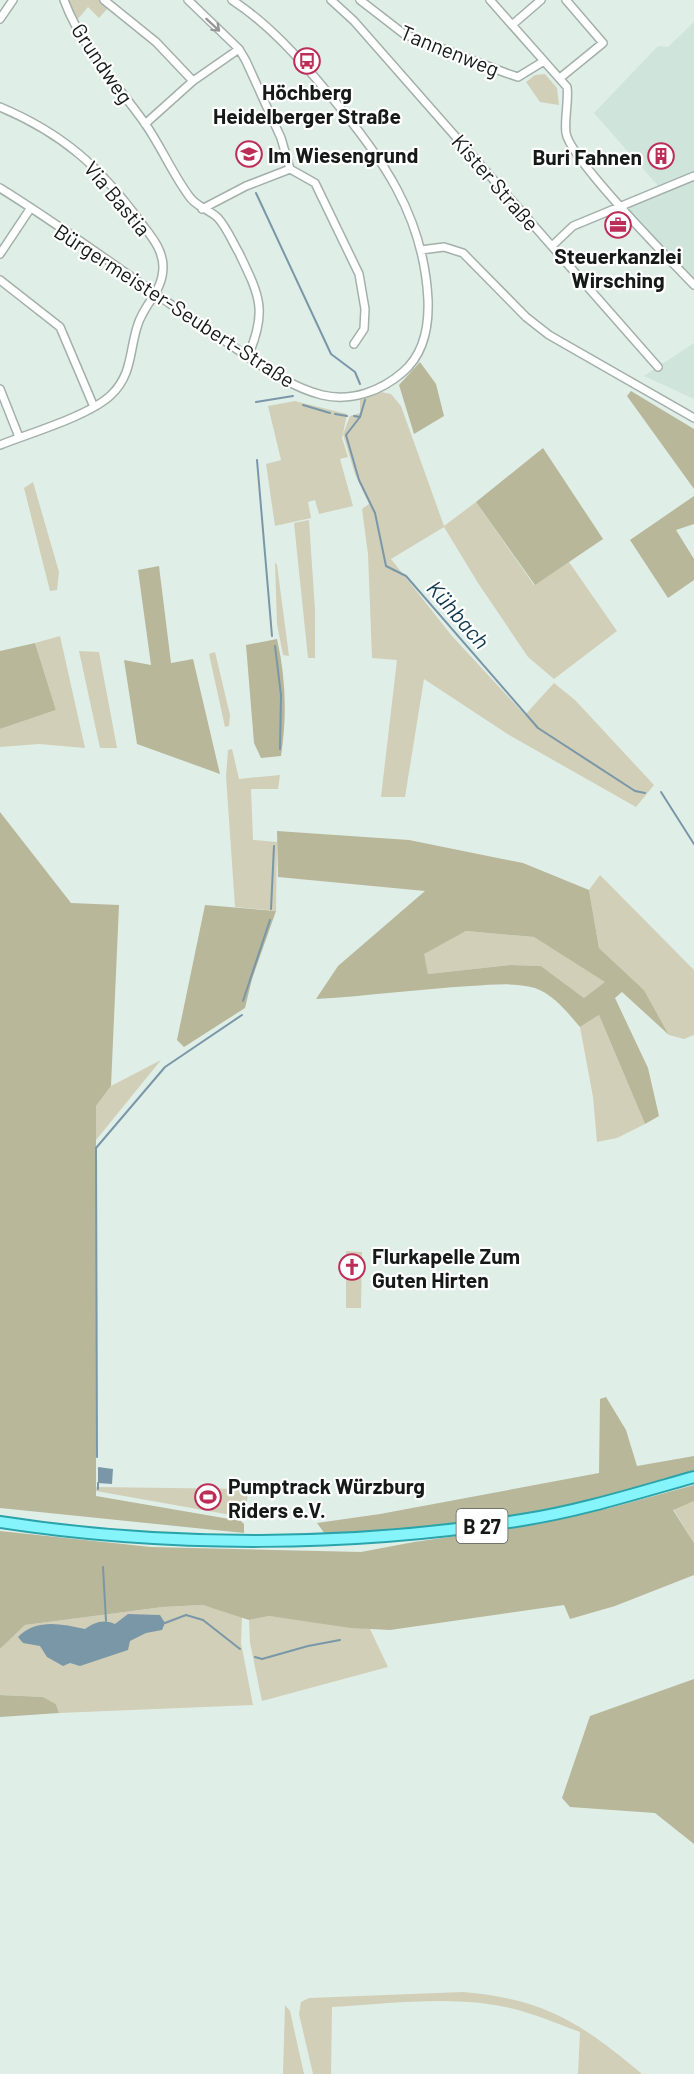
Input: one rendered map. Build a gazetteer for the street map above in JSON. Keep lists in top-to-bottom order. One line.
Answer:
{"streets":{"main road":["B 27"],"street":["Tannenweg","Grundweg","Kister Straße","Via Bastia","Bürgermeister-Seubert-Straße"]},"crossings":[["Grundweg","Bürgermeister-Seubert-Straße"],["Via Bastia","Bürgermeister-Seubert-Straße"]],"water":["Kühbach"],"places":{"bus stop":["Höchberg Heidelberger Straße"],"school or university":["Im Wiesengrund"],"building":["Buri Fahnen"],"office":["Steuerkanzlei Wirsching"],"church":["Flurkapelle Zum Guten Hirten"],"sports":["Pumptrack Würzburg Riders e.V."]}}
